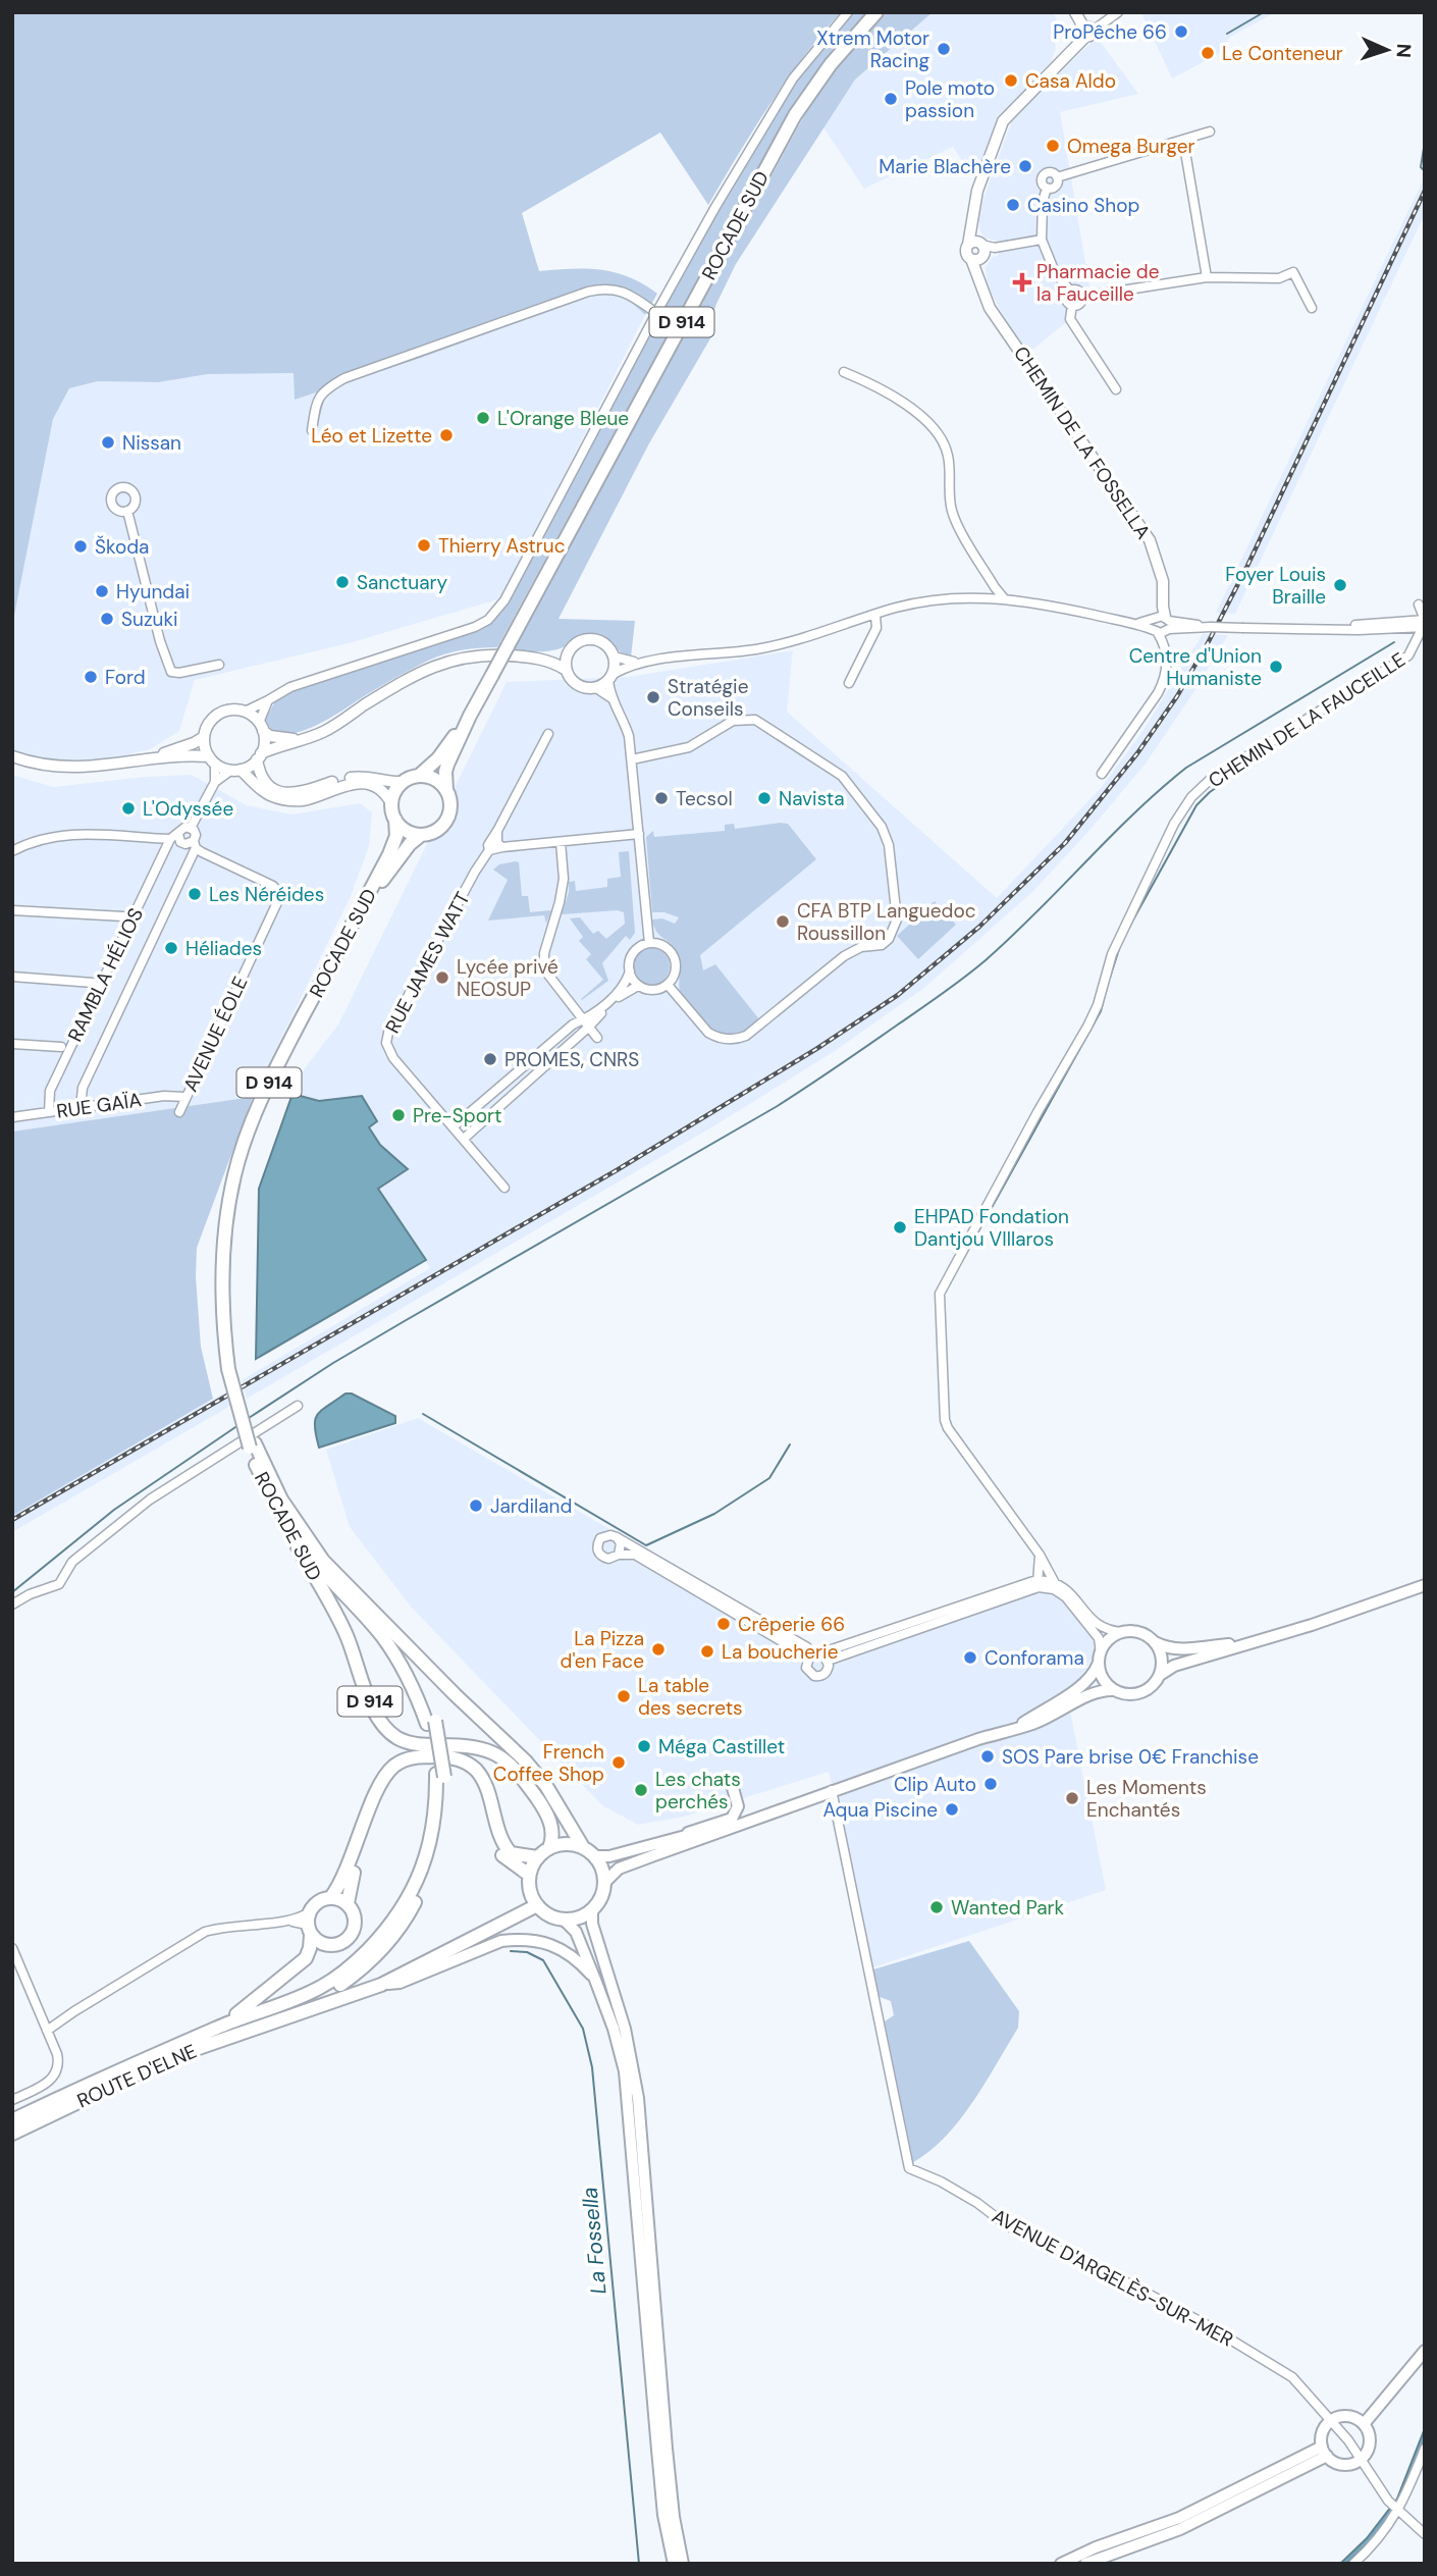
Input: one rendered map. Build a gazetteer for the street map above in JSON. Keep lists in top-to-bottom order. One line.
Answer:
{"streets":{"main road":["ROCADE SUD","D 914","ROUTE D'ELNE"],"street":["CHEMIN DE LA FOSSELLA","CHEMIN DE LA FAUCEILLE","RUE JAMES WATT","RAMBLA HÉLIOS","AVENUE ÉOLE","RUE GAÏA","AVENUE D'ARGELÈS-SUR-MER"]},"crossings":[["ROCADE SUD","D 914"],["D 914","ROUTE D'ELNE"],["RAMBLA HÉLIOS","AVENUE ÉOLE"],["RAMBLA HÉLIOS","RUE GAÏA"],["AVENUE ÉOLE","RUE GAÏA"]],"water":["La Fossella"],"places":{"other":["ProPêche 66","Xtrem Motor Racing","Le Conteneur","Casa Aldo","Pole moto passion","Omega Burger","Marie Blachère","Casino Shop","L'Orange Bleue","Léo et Lizette","Nissan","Thierry Astruc","Škoda","Sanctuary","Foyer Louis Braille","Hyundai","Suzuki","Centre d'Union Humaniste","Ford","Stratégie Conseils","Tecsol","Navista","L'Odyssée","Les Néréides","CFA BTP Languedoc Roussillon","Héliades","Lycée privé NEOSUP","PROMES, CNRS","Pre-Sport","EHPAD Fondation Dantjou VIllaros","Jardiland","Crêperie 66","La Pizza d'en Face","La boucherie","Conforama","La table des secrets","Méga Castillet","SOS Pare brise 0€ Franchise","French Coffee Shop","Clip Auto","Les chats perchés","Les Moments Enchantés","Aqua Piscine","Wanted Park"],"health":["Pharmacie de la Fauceille"]},"north":"right"}
